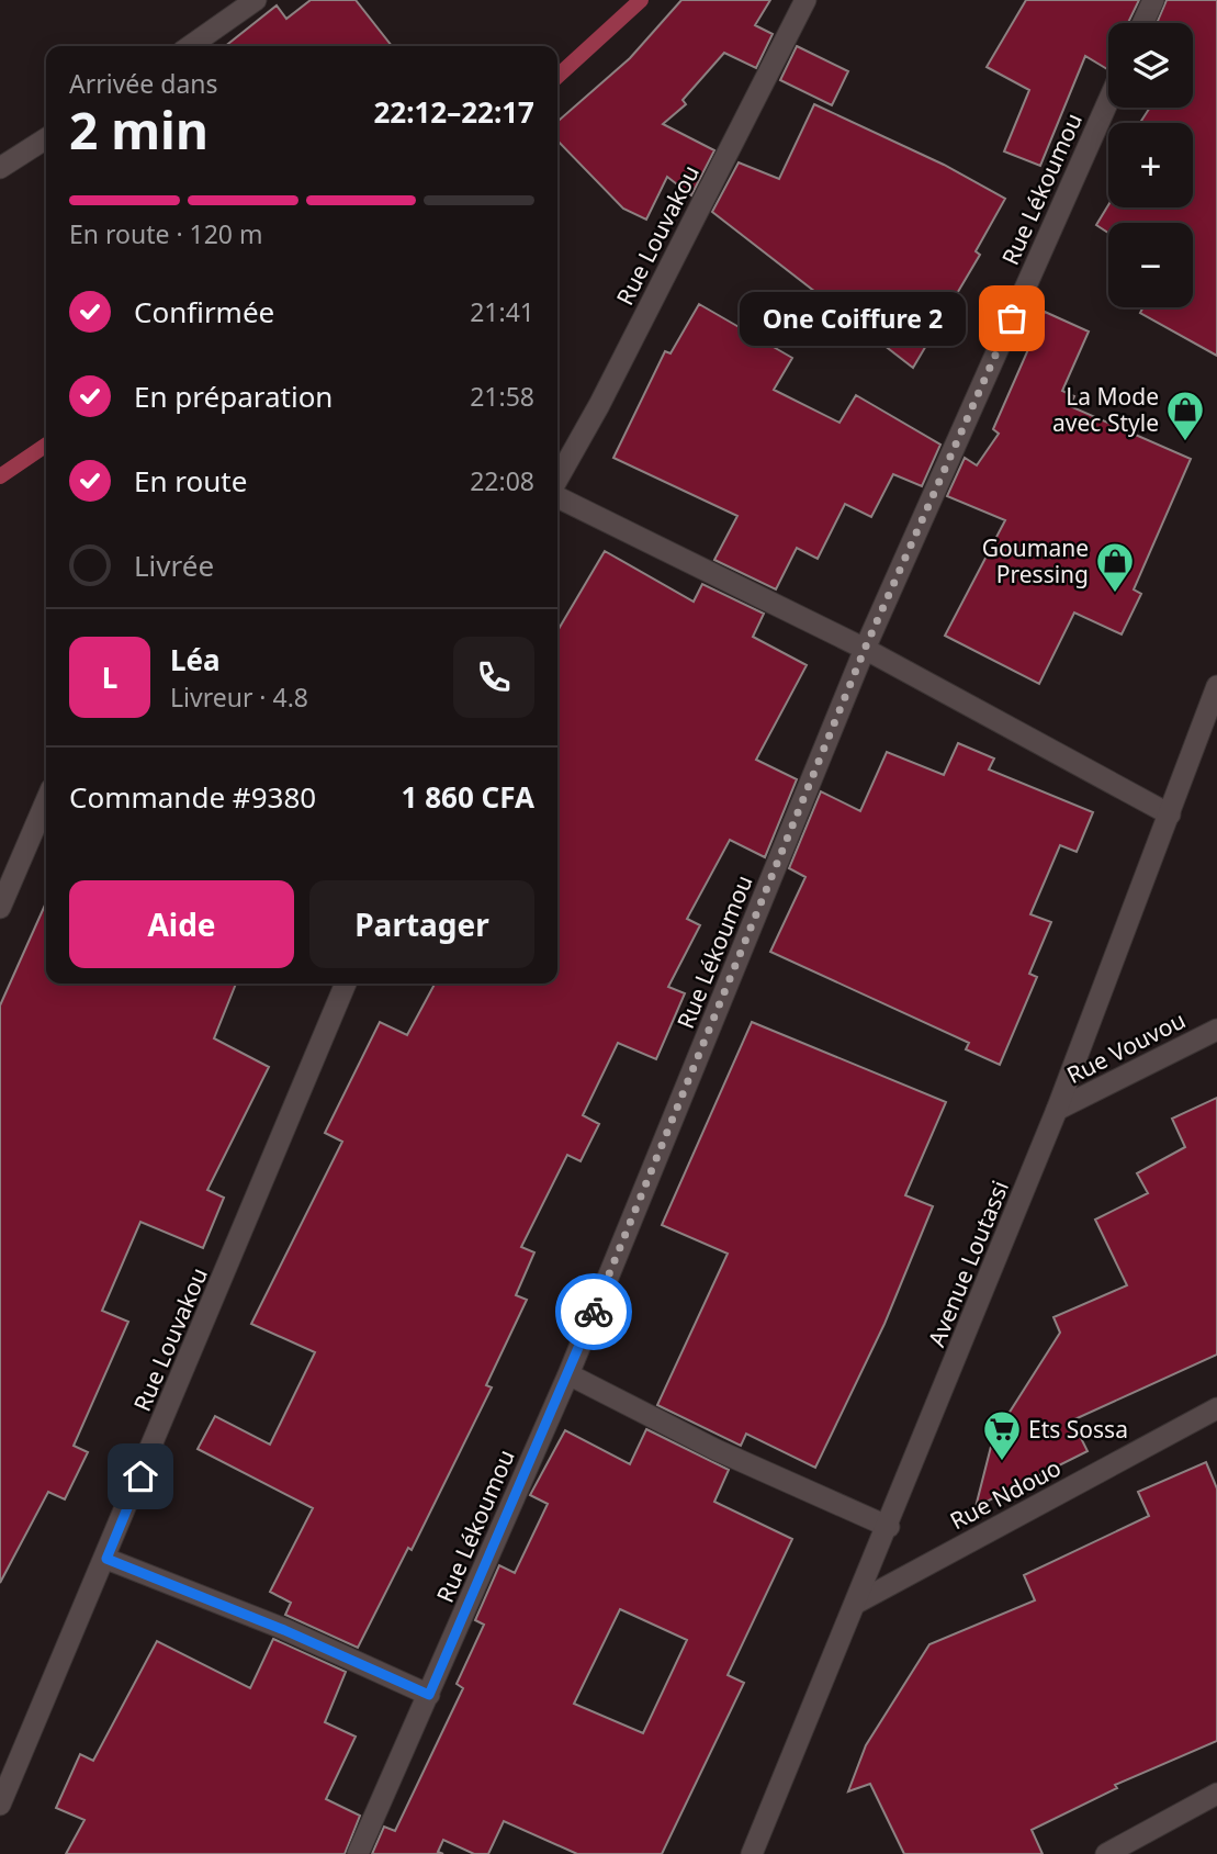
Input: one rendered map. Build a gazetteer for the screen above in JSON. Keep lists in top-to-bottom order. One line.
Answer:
{"streets":{"street":["Rue Lékoumou","Rue Louvakou","Rue Vouvou","Avenue Loutassi","Rue Ndouo"]},"crossings":[["Rue Vouvou","Avenue Loutassi"],["Avenue Loutassi","Rue Ndouo"]],"places":{"other":["One Coiffure 2"],"shop":["La Mode avec Style","Goumane Pressing"],"supermarket":["Ets Sossa"]},"page":{"map_buttons":["+","−"],"heading":["2 min","Arrivée dans","22:12–22:17"],"panel":["Léa","Livreur · 4.8","Commande #9380","1 860 CFA"],"bar":"En route · 120 m","list":[["Confirmée","21:41"],["En préparation","21:58"],["En route","22:08"],"Livrée"],"bubble":"One Coiffure 2","round":"L","buttons":["Aide","Partager"]}}
